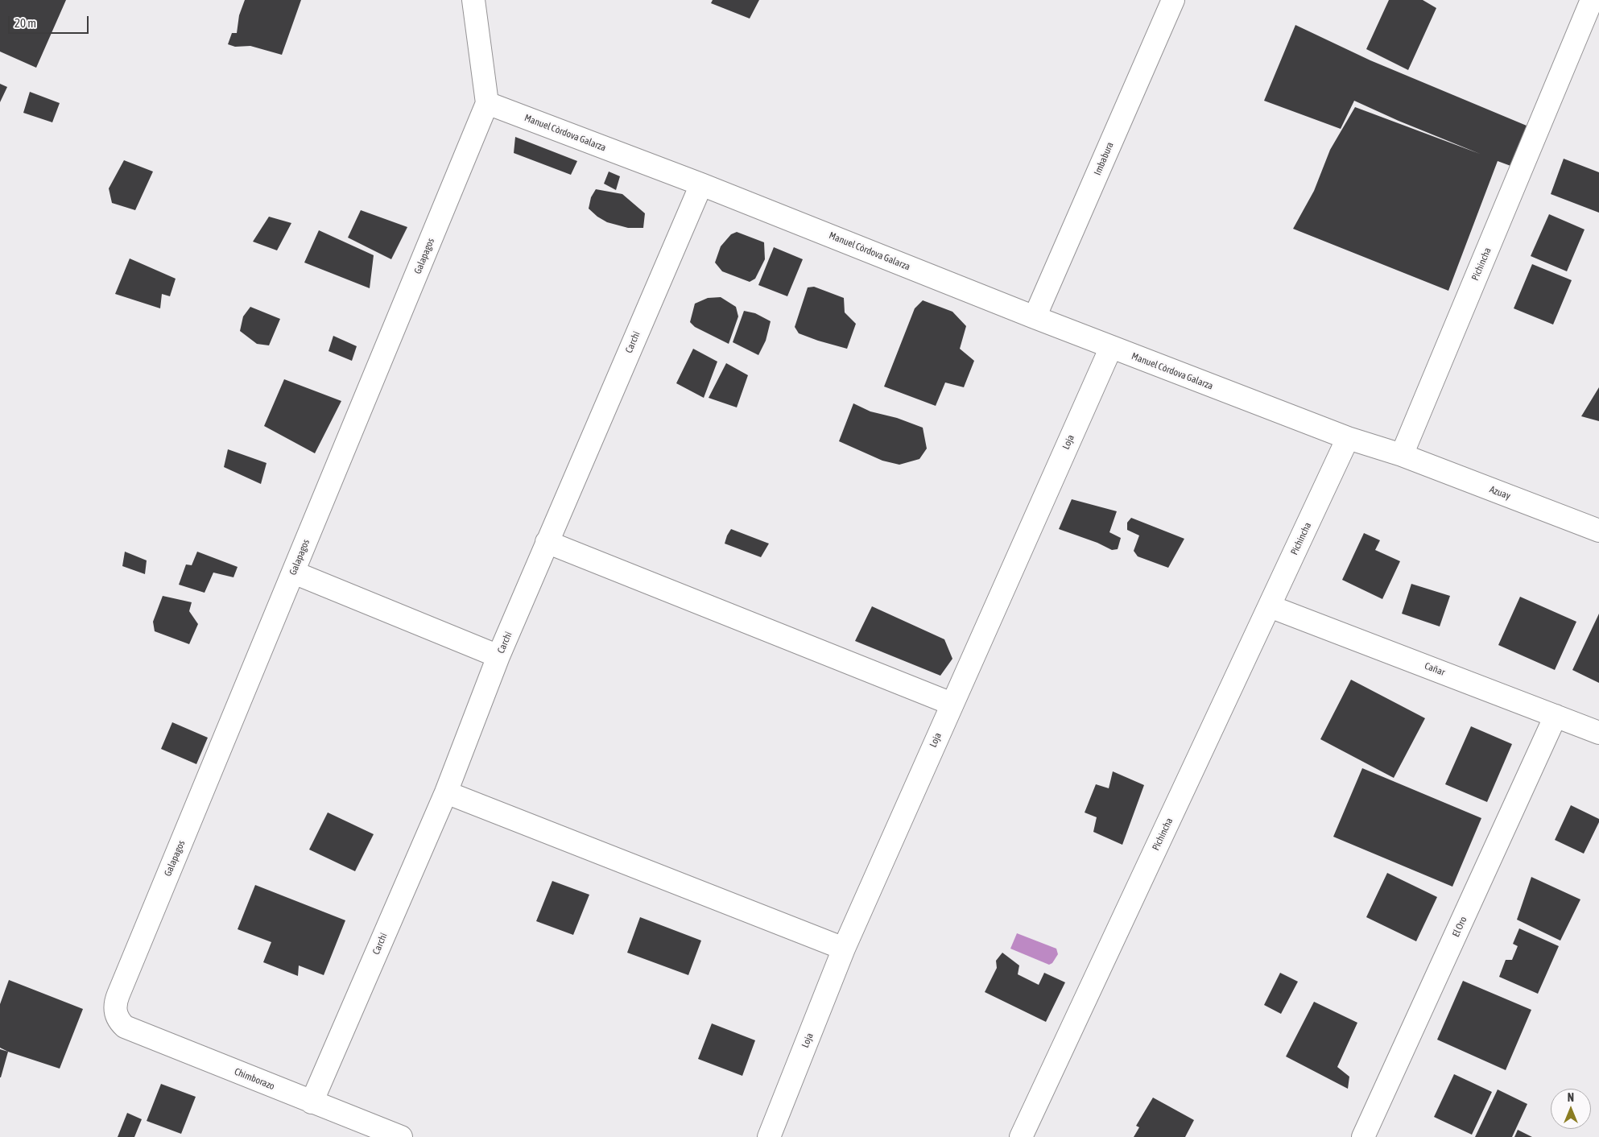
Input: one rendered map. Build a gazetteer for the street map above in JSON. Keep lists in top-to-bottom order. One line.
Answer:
{"streets":{"street":["Manuel Còrdova Galarza","Imbabura","Galapagos","Pichincha","Carchi","Loja","Azuay","Cañar","El Oro","Chimborazo"]},"crossings":[["Manuel Còrdova Galarza","Imbabura"],["Manuel Còrdova Galarza","Galapagos"],["Manuel Còrdova Galarza","Pichincha"],["Manuel Còrdova Galarza","Carchi"],["Manuel Còrdova Galarza","Loja"],["Galapagos","Chimborazo"],["Pichincha","Azuay"],["Pichincha","Cañar"],["Carchi","Chimborazo"],["Cañar","El Oro"]],"scale_bar":"20 m","north":"top"}
